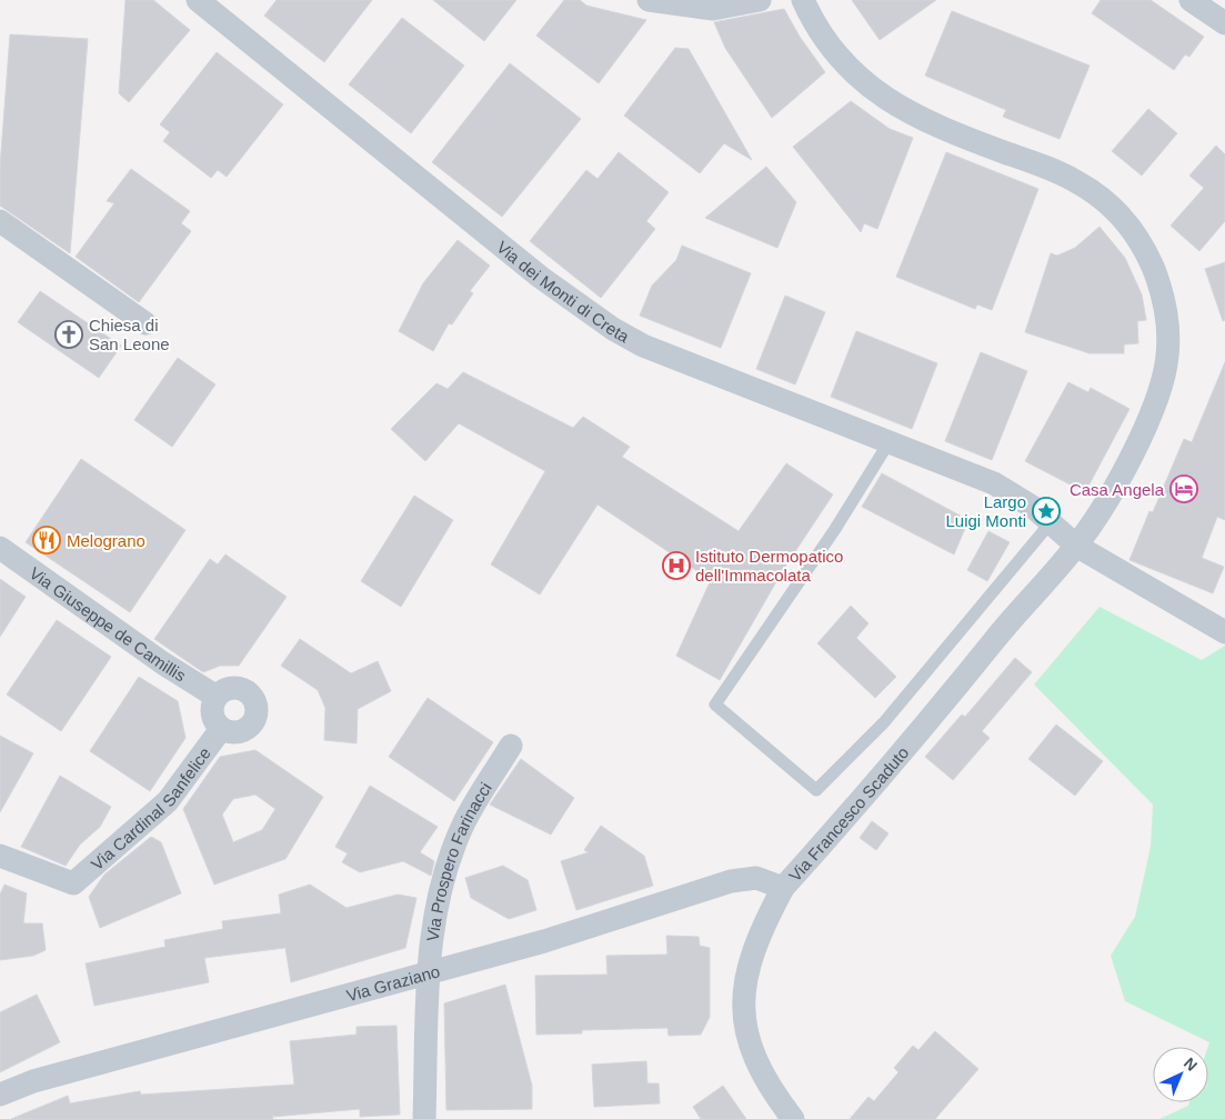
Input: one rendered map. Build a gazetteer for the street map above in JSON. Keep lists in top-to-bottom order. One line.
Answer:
{"streets":{"street":["Via dei Monti di Creta","Via Giuseppe de Camillis","Via Cardinal Sanfelice","Via Francesco Scaduto","Via Prospero Farinacci","Via Graziano"]},"crossings":[["Via Giuseppe de Camillis","Via Cardinal Sanfelice"],["Via Francesco Scaduto","Via Graziano"],["Via Prospero Farinacci","Via Graziano"]],"places":{"church":["Chiesa di San Leone"],"hotel":["Casa Angela"],"place":["Largo Luigi Monti"],"restaurant":["Melograno"],"hospital":["Istituto Dermopatico dell'Immacolata"]},"north":"top right"}
